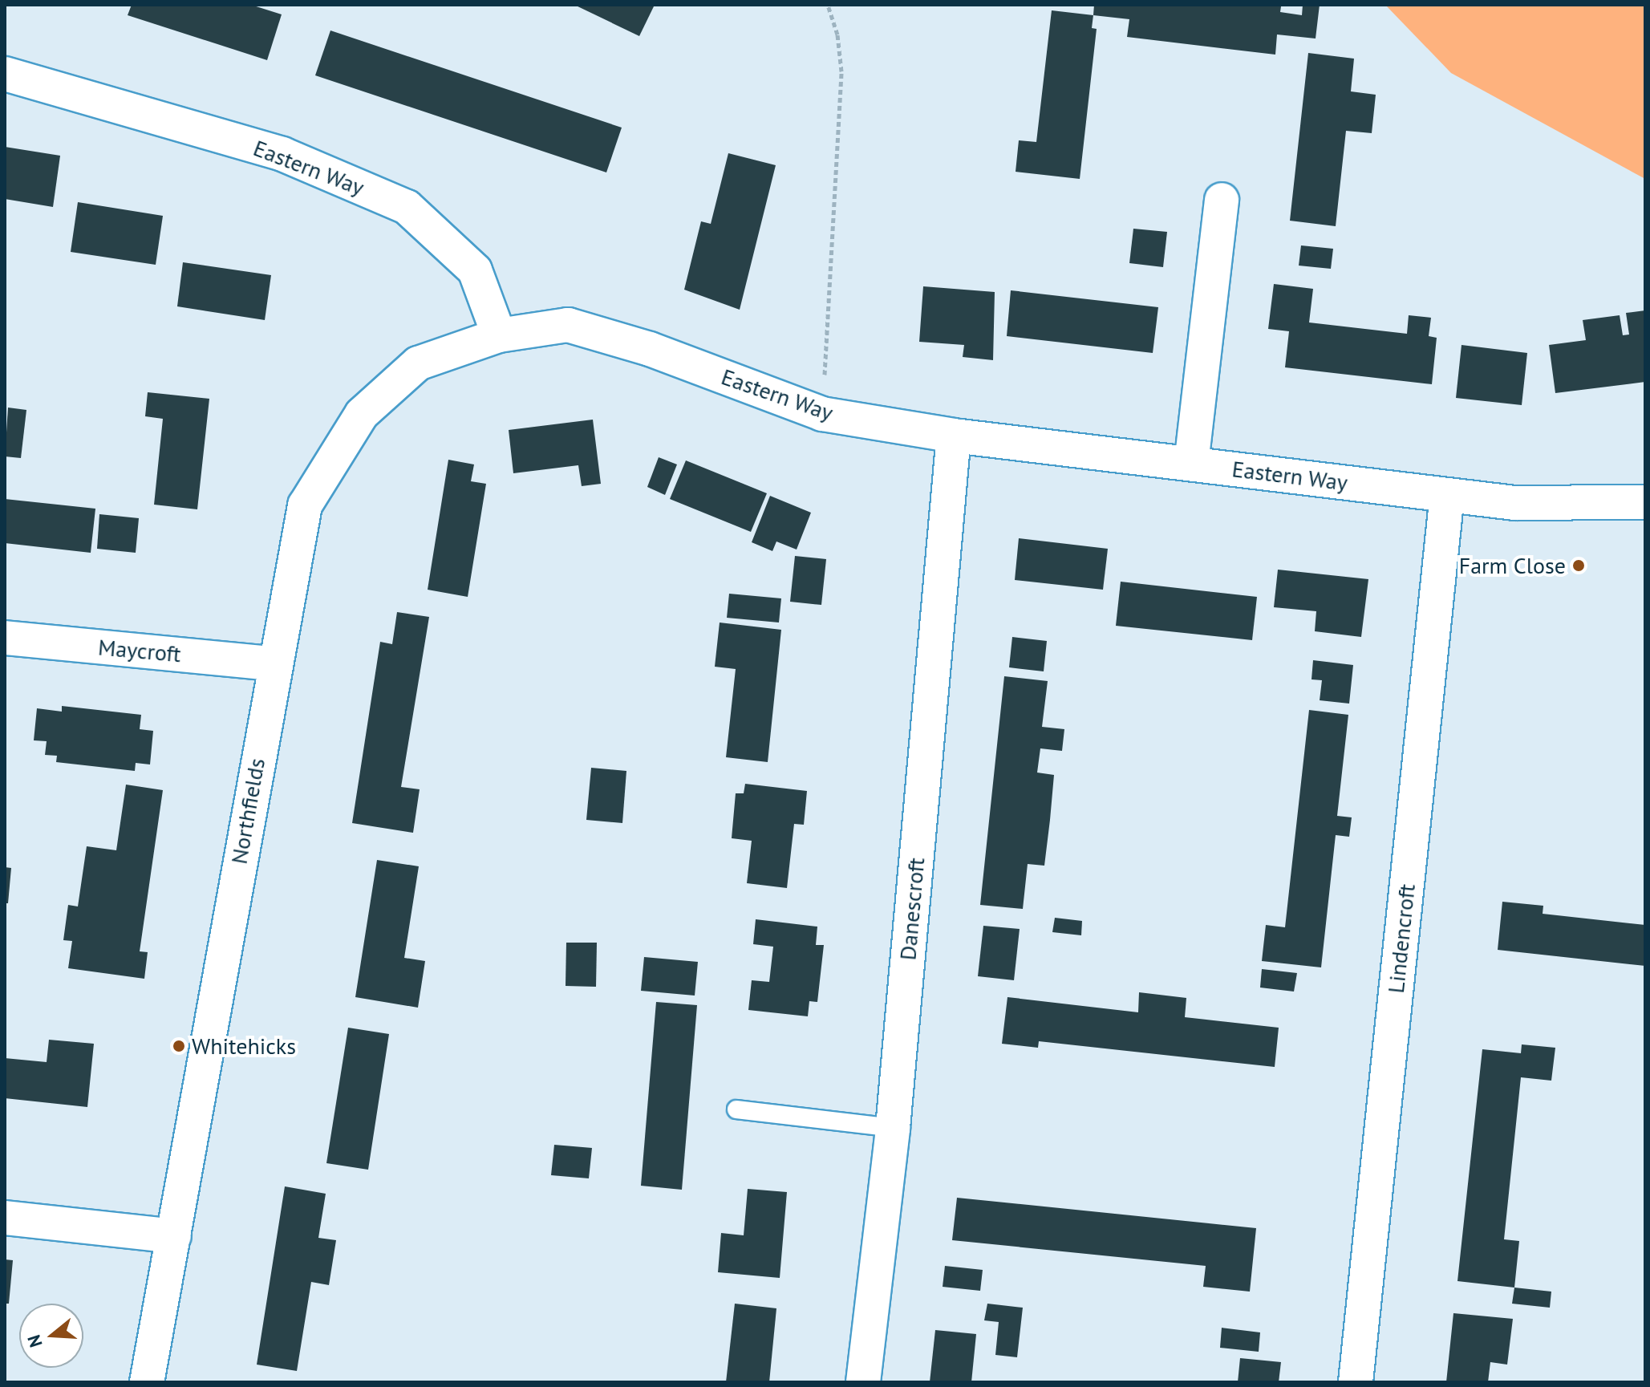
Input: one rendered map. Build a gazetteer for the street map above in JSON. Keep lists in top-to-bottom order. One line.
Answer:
{"streets":{"street":["Eastern Way","Maycroft","Northfields","Danescroft","Lindencroft"]},"crossings":[["Eastern Way","Northfields"],["Eastern Way","Danescroft"],["Eastern Way","Lindencroft"],["Maycroft","Northfields"]],"places":["Farm Close","Whitehicks"],"north":"left"}
